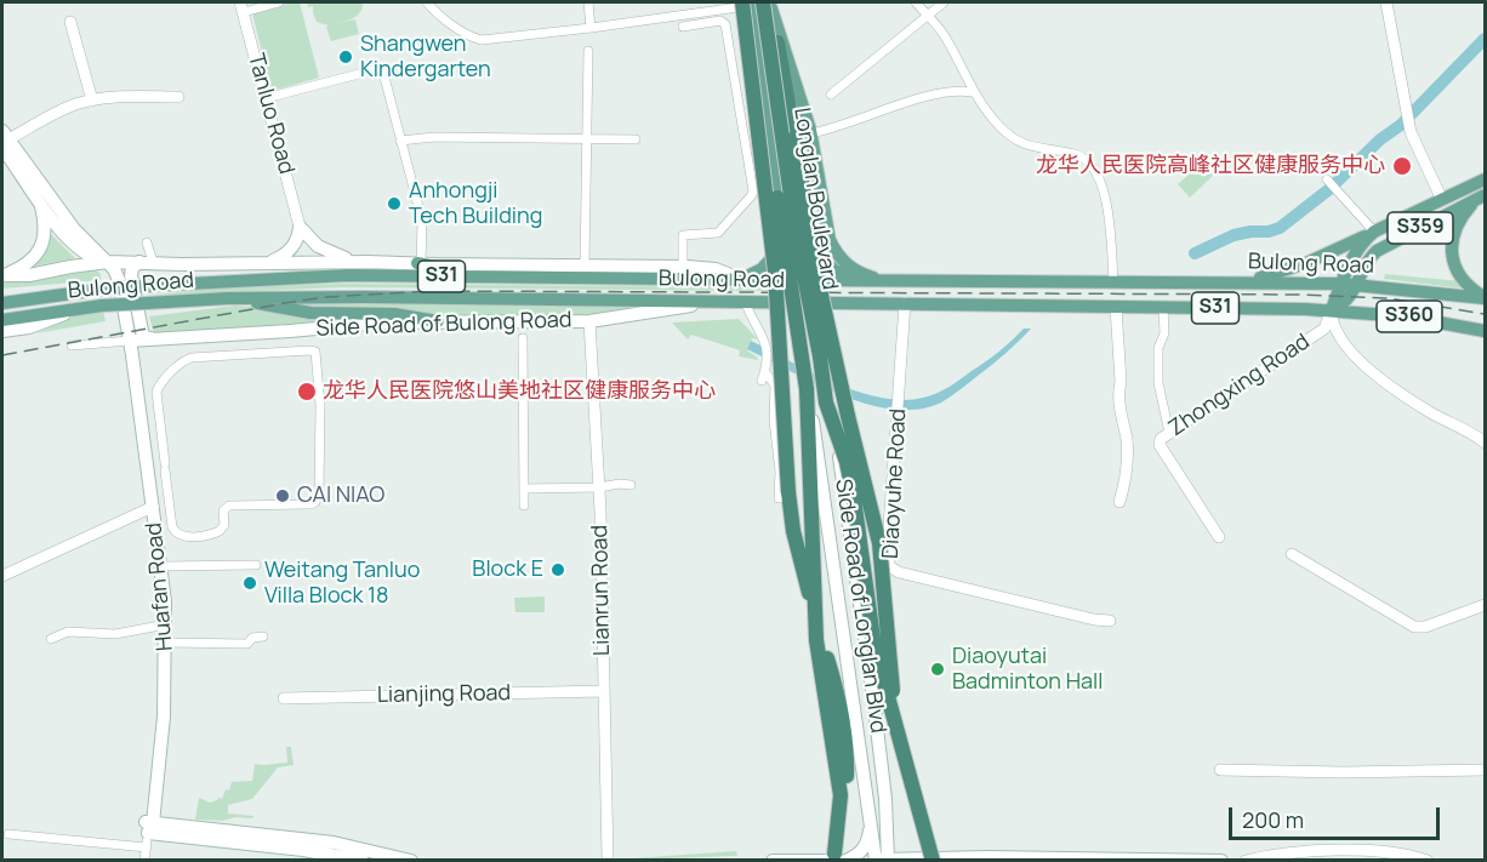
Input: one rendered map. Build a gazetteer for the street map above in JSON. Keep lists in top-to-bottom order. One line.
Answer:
{"streets":{"highway":["Longlan Boulevard"],"main road":["S359","Bulong Road","S31","S360","Side Road of Bulong Road","Huafan Road","Side Road of Longlan Blvd"],"street":["Tanluo Road","Zhongxing Road","Diaoyuhe Road","Lianrun Road","Lianjing Road"]},"crossings":[["Longlan Boulevard","Side Road of Longlan Blvd"],["S359","Bulong Road"],["S359","Zhongxing Road"],["Bulong Road","Side Road of Bulong Road"],["Bulong Road","Zhongxing Road"],["Bulong Road","Diaoyuhe Road"],["Bulong Road","Side Road of Longlan Blvd"],["Side Road of Bulong Road","Huafan Road"],["Side Road of Bulong Road","Lianrun Road"],["Lianrun Road","Lianjing Road"]],"places":["Shangwen Kindergarten","龙华人民医院高峰社区健康服务中心","Anhongji Tech Building","龙华人民医院悠山美地社区健康服务中心","CAI NIAO","Block E","Weitang Tanluo Villa Block 18","Diaoyutai Badminton Hall"],"scale_bar":"200 m"}
